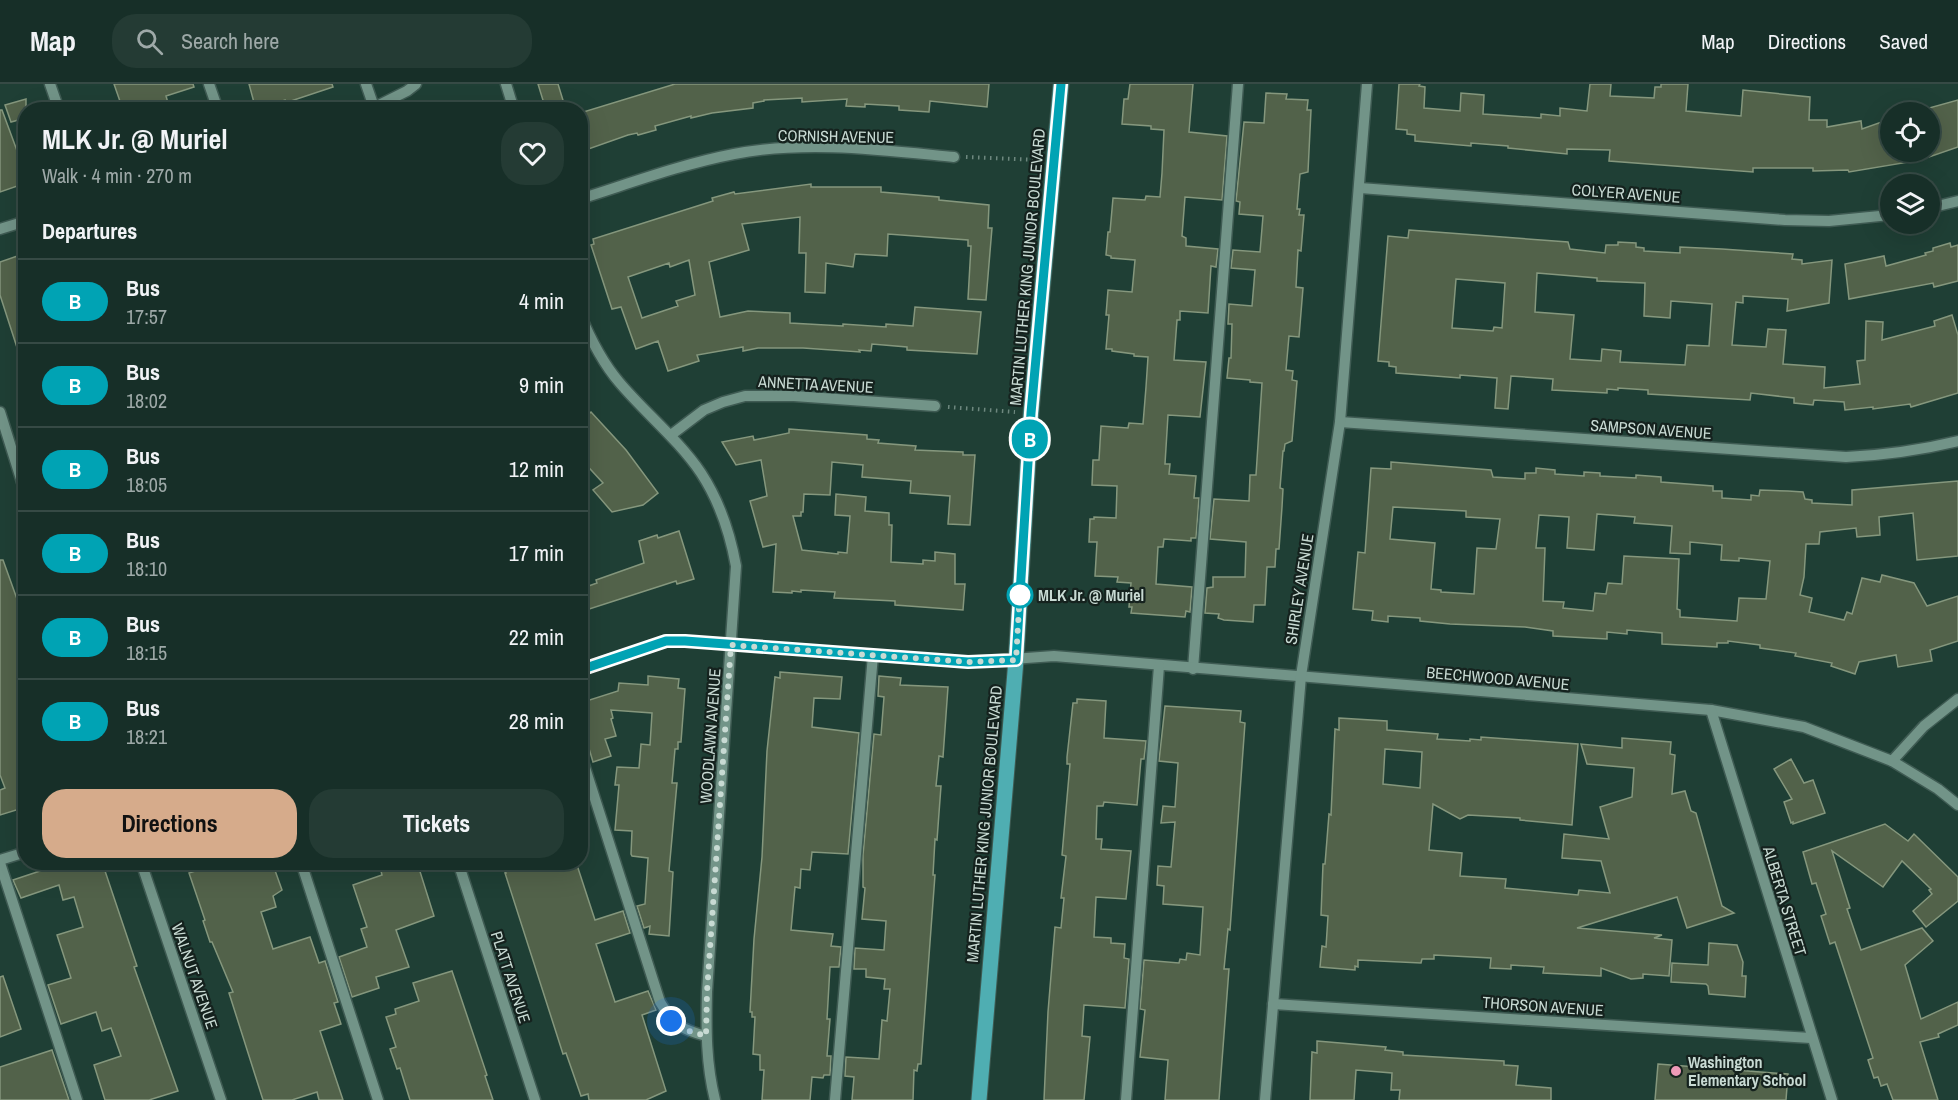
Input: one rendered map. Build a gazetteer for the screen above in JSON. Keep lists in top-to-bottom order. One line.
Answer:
{"streets":{"main road":["MARTIN LUTHER KING JUNIOR BOULEVARD"],"street":["CORNISH AVENUE","COLYER AVENUE","ANNETTA AVENUE","SAMPSON AVENUE","SHIRLEY AVENUE","BEECHWOOD AVENUE","WOODLAWN AVENUE","ALBERTA STREET","WALNUT AVENUE","PLATT AVENUE","THORSON AVENUE"]},"crossings":[["COLYER AVENUE","SHIRLEY AVENUE"],["MARTIN LUTHER KING JUNIOR BOULEVARD","BEECHWOOD AVENUE"],["ANNETTA AVENUE","WOODLAWN AVENUE"],["SAMPSON AVENUE","SHIRLEY AVENUE"],["SHIRLEY AVENUE","BEECHWOOD AVENUE"],["SHIRLEY AVENUE","THORSON AVENUE"],["BEECHWOOD AVENUE","WOODLAWN AVENUE"],["BEECHWOOD AVENUE","ALBERTA STREET"],["ALBERTA STREET","THORSON AVENUE"]],"places":["MLK Jr. @ Muriel","Washington Elementary School"],"lines":["bus line B"],"page":{"header":"Map","search":"Search here","nav":["Map","Directions","Saved"],"on_map":"B","heading":[["MLK Jr. @ Muriel","Walk · 4 min · 270 m"],"Departures"],"list":[{"mark":"B","name":"Bus","note":"17:57","value":"4 min"},{"mark":"B","name":"Bus","note":"18:02","value":"9 min"},{"mark":"B","name":"Bus","note":"18:05","value":"12 min"},{"mark":"B","name":"Bus","note":"18:10","value":"17 min"},{"mark":"B","name":"Bus","note":"18:15","value":"22 min"},{"mark":"B","name":"Bus","note":"18:21","value":"28 min"}],"buttons":["Directions","Tickets"]}}
